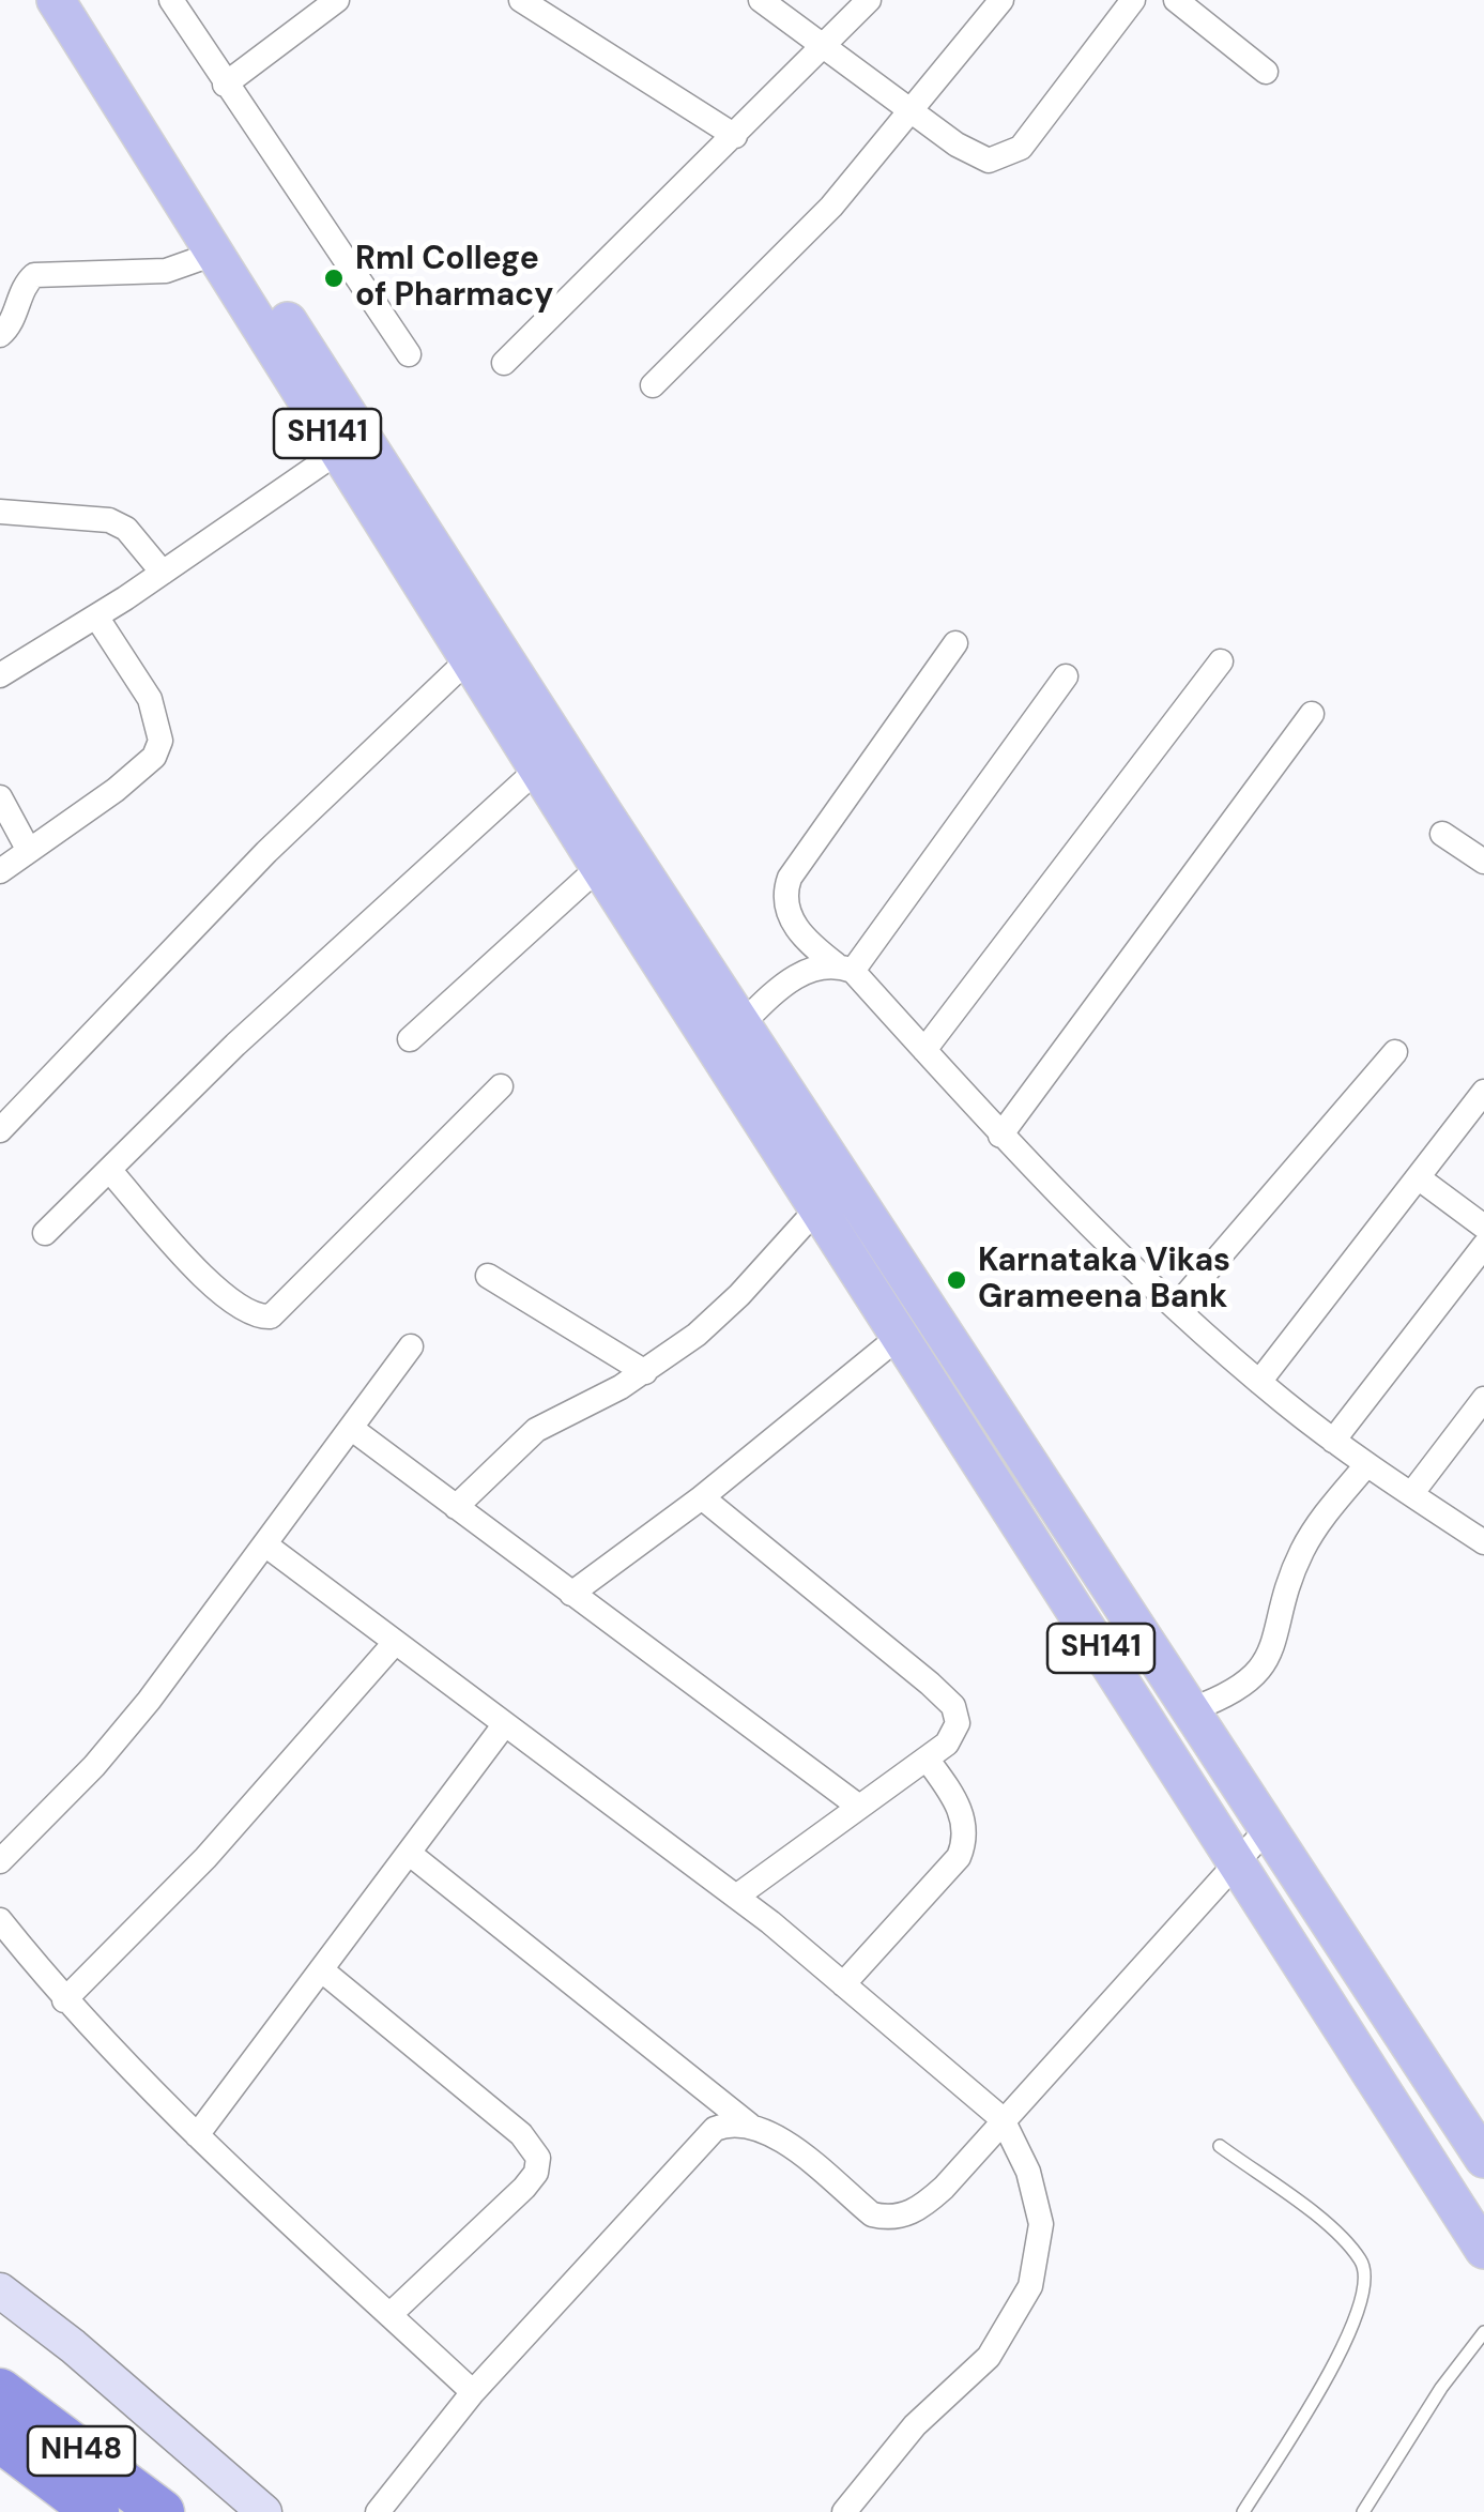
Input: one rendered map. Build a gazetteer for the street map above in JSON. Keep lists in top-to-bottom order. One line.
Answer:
{"streets":{"highway":["NH48"],"main road":["SH141"]},"places":["Rml College of Pharmacy","Karnataka Vikas Grameena Bank"]}
